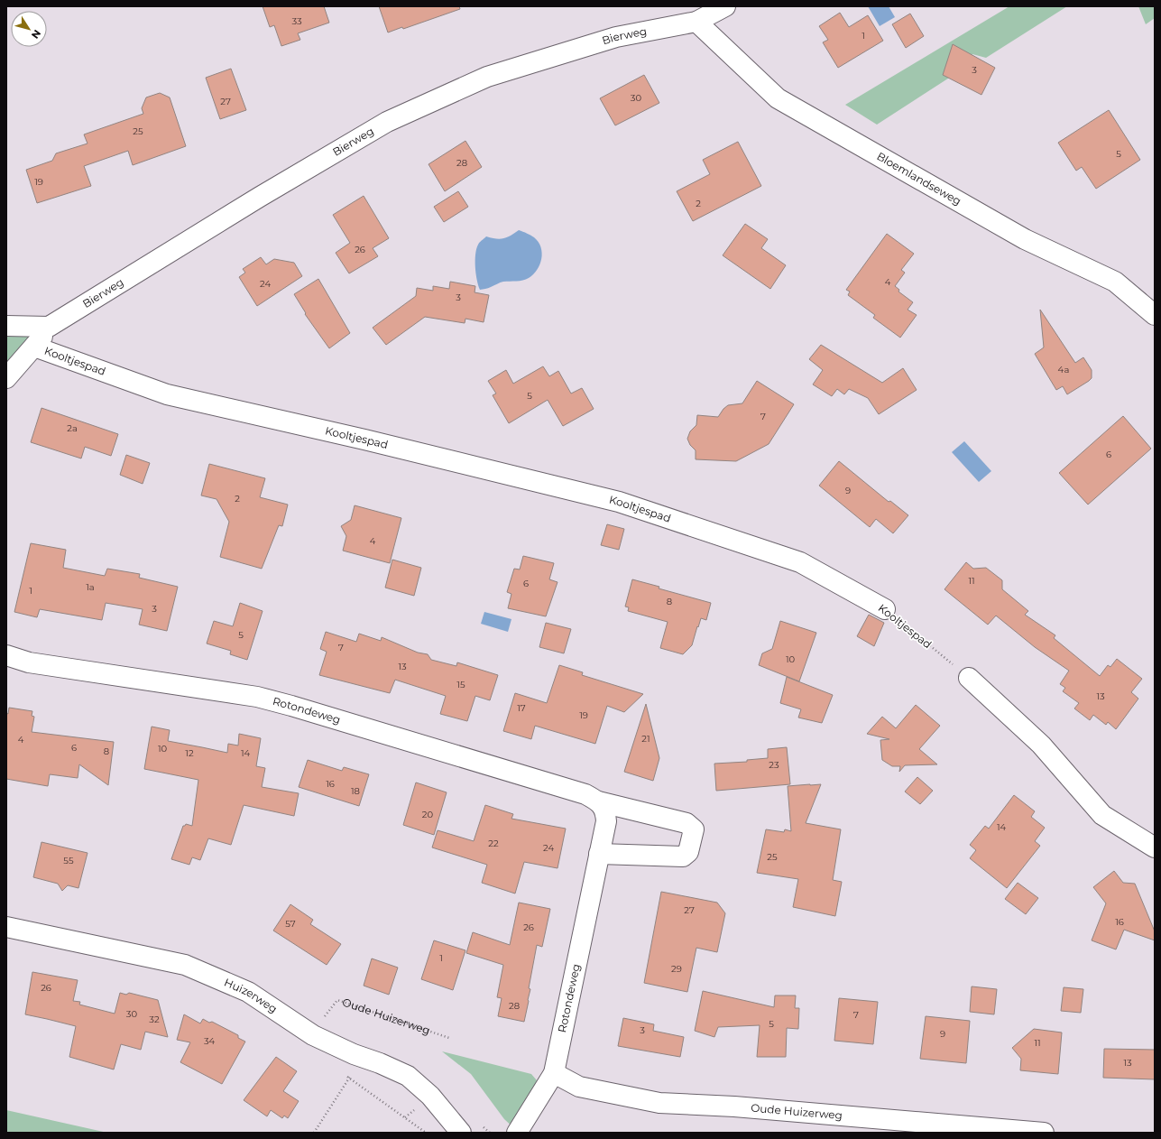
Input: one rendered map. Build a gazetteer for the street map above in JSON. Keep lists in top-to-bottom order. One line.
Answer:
{"streets":{"street":["Bierweg","Bloemlandseweg","Kooltjespad","Rotondeweg","Huizerweg","Oude Huizerweg"]},"crossings":[["Bierweg","Bloemlandseweg"],["Rotondeweg","Oude Huizerweg"],["Huizerweg","Oude Huizerweg"]],"house_numbers":["33","1","3","30","27","25","5","28","19","2","26","4","24","3","4a","5","7","2a","6","9","2","4","11","6","1a","1","8","3","5","7","10","13","15","13","17","19","21","4","6","10","8","12","14","23","16","18","20","14","22","24","25","55","27","16","57","26","1","29","26","28","30","7","32","5","3","9","34","11","13"],"north":"bottom right"}
